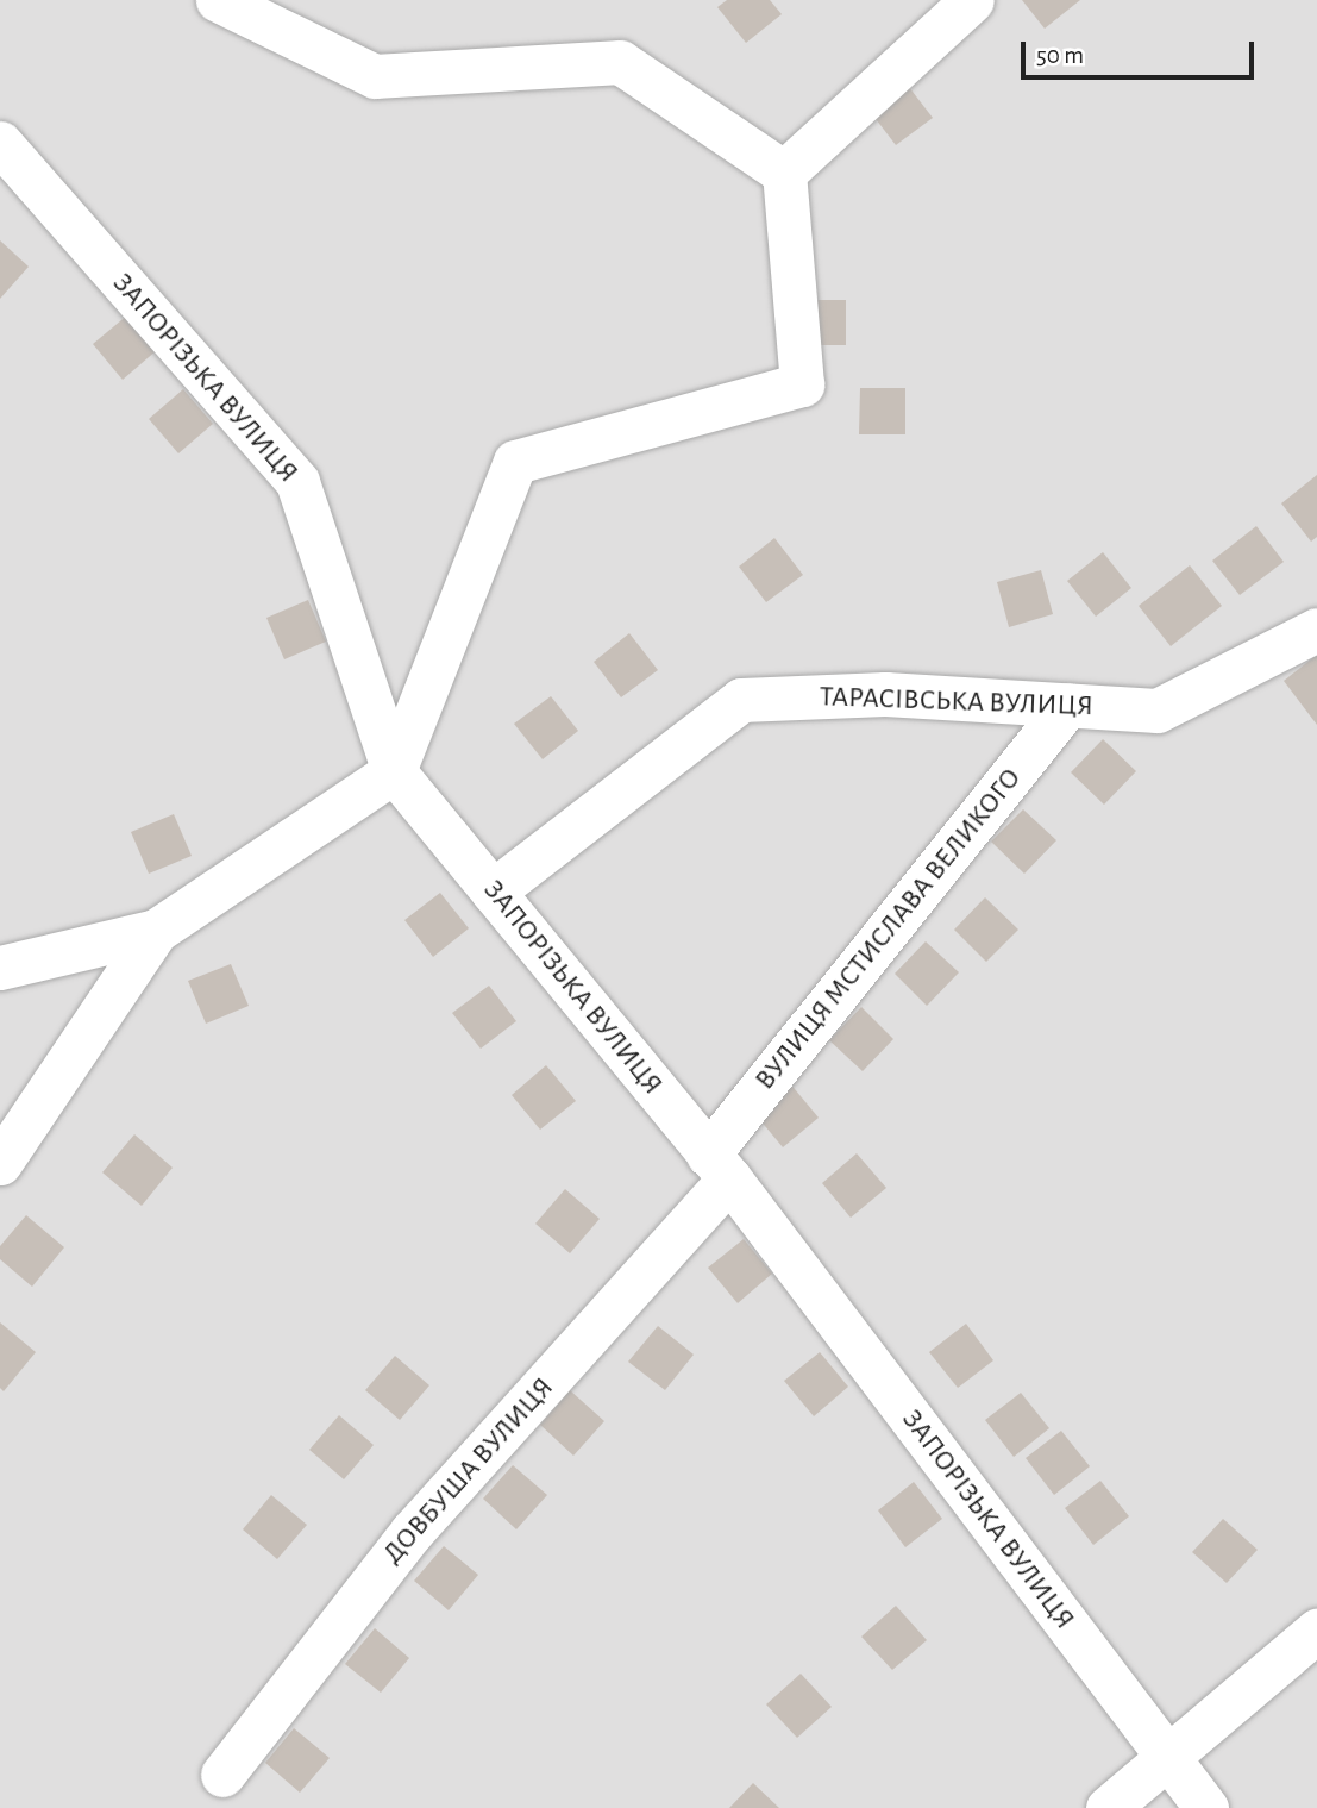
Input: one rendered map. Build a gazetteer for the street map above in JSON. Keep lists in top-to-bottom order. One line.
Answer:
{"streets":{"street":["ЗАПОРІЗЬКА ВУЛИЦЯ","ТАРАСІВСЬКА ВУЛИЦЯ","ВУЛИЦЯ МСТИСЛАВА ВЕЛИКОГО","ДОВБУША ВУЛИЦЯ"]},"crossings":[["ЗАПОРІЗЬКА ВУЛИЦЯ","ТАРАСІВСЬКА ВУЛИЦЯ"],["ЗАПОРІЗЬКА ВУЛИЦЯ","ВУЛИЦЯ МСТИСЛАВА ВЕЛИКОГО"],["ЗАПОРІЗЬКА ВУЛИЦЯ","ДОВБУША ВУЛИЦЯ"],["ТАРАСІВСЬКА ВУЛИЦЯ","ВУЛИЦЯ МСТИСЛАВА ВЕЛИКОГО"],["ВУЛИЦЯ МСТИСЛАВА ВЕЛИКОГО","ДОВБУША ВУЛИЦЯ"]],"scale_bar":"50 m"}
